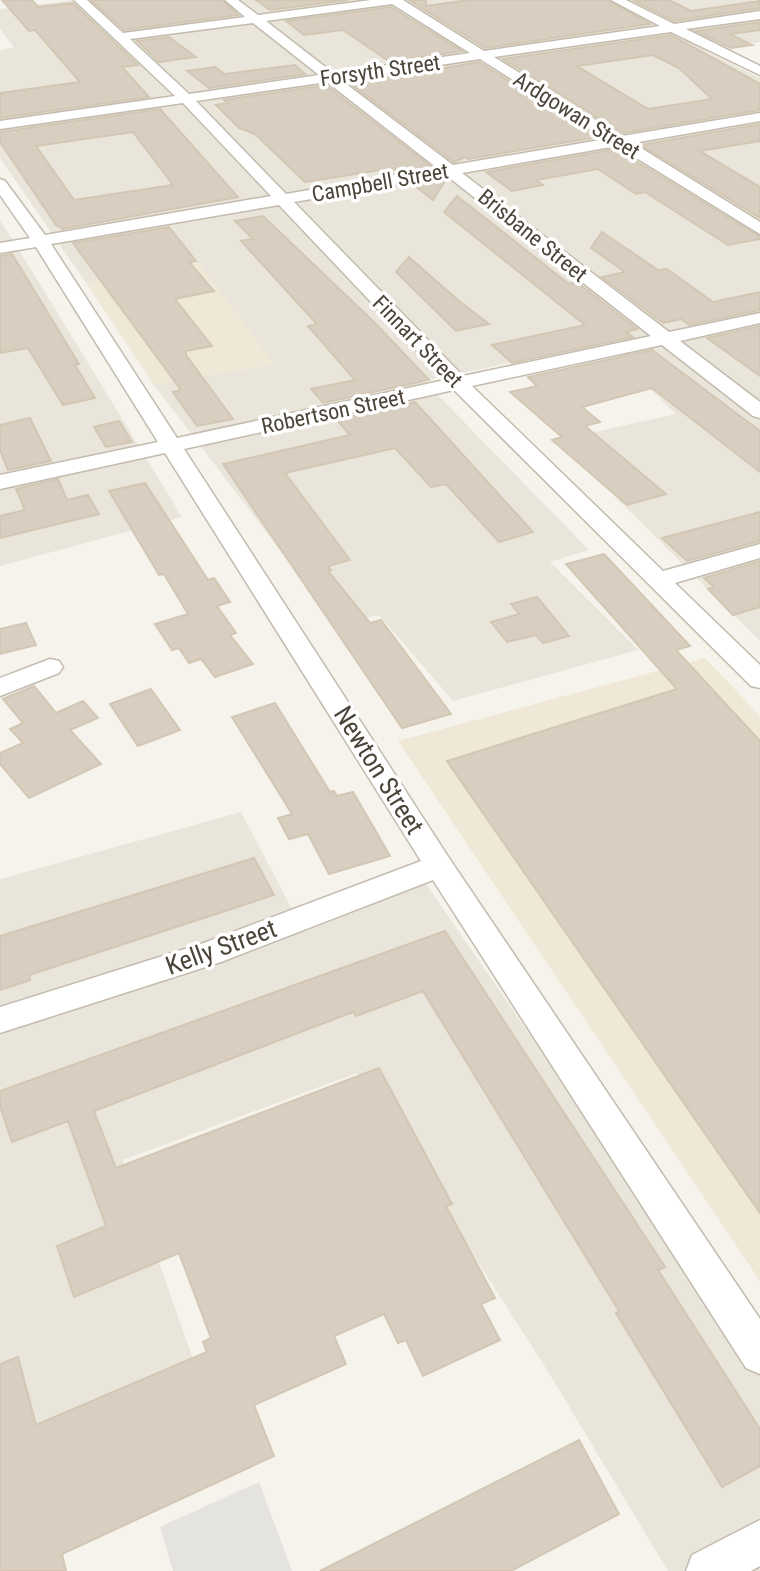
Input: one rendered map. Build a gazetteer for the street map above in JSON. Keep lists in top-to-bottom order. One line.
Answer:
{"streets":{"street":["Forsyth Street","Ardgowan Street","Campbell Street","Brisbane Street","Finnart Street","Robertson Street","Newton Street","Kelly Street"]},"crossings":[["Forsyth Street","Ardgowan Street"],["Forsyth Street","Brisbane Street"],["Forsyth Street","Finnart Street"],["Ardgowan Street","Campbell Street"],["Campbell Street","Brisbane Street"],["Campbell Street","Finnart Street"],["Campbell Street","Newton Street"],["Brisbane Street","Robertson Street"],["Finnart Street","Robertson Street"],["Robertson Street","Newton Street"],["Newton Street","Kelly Street"]]}
